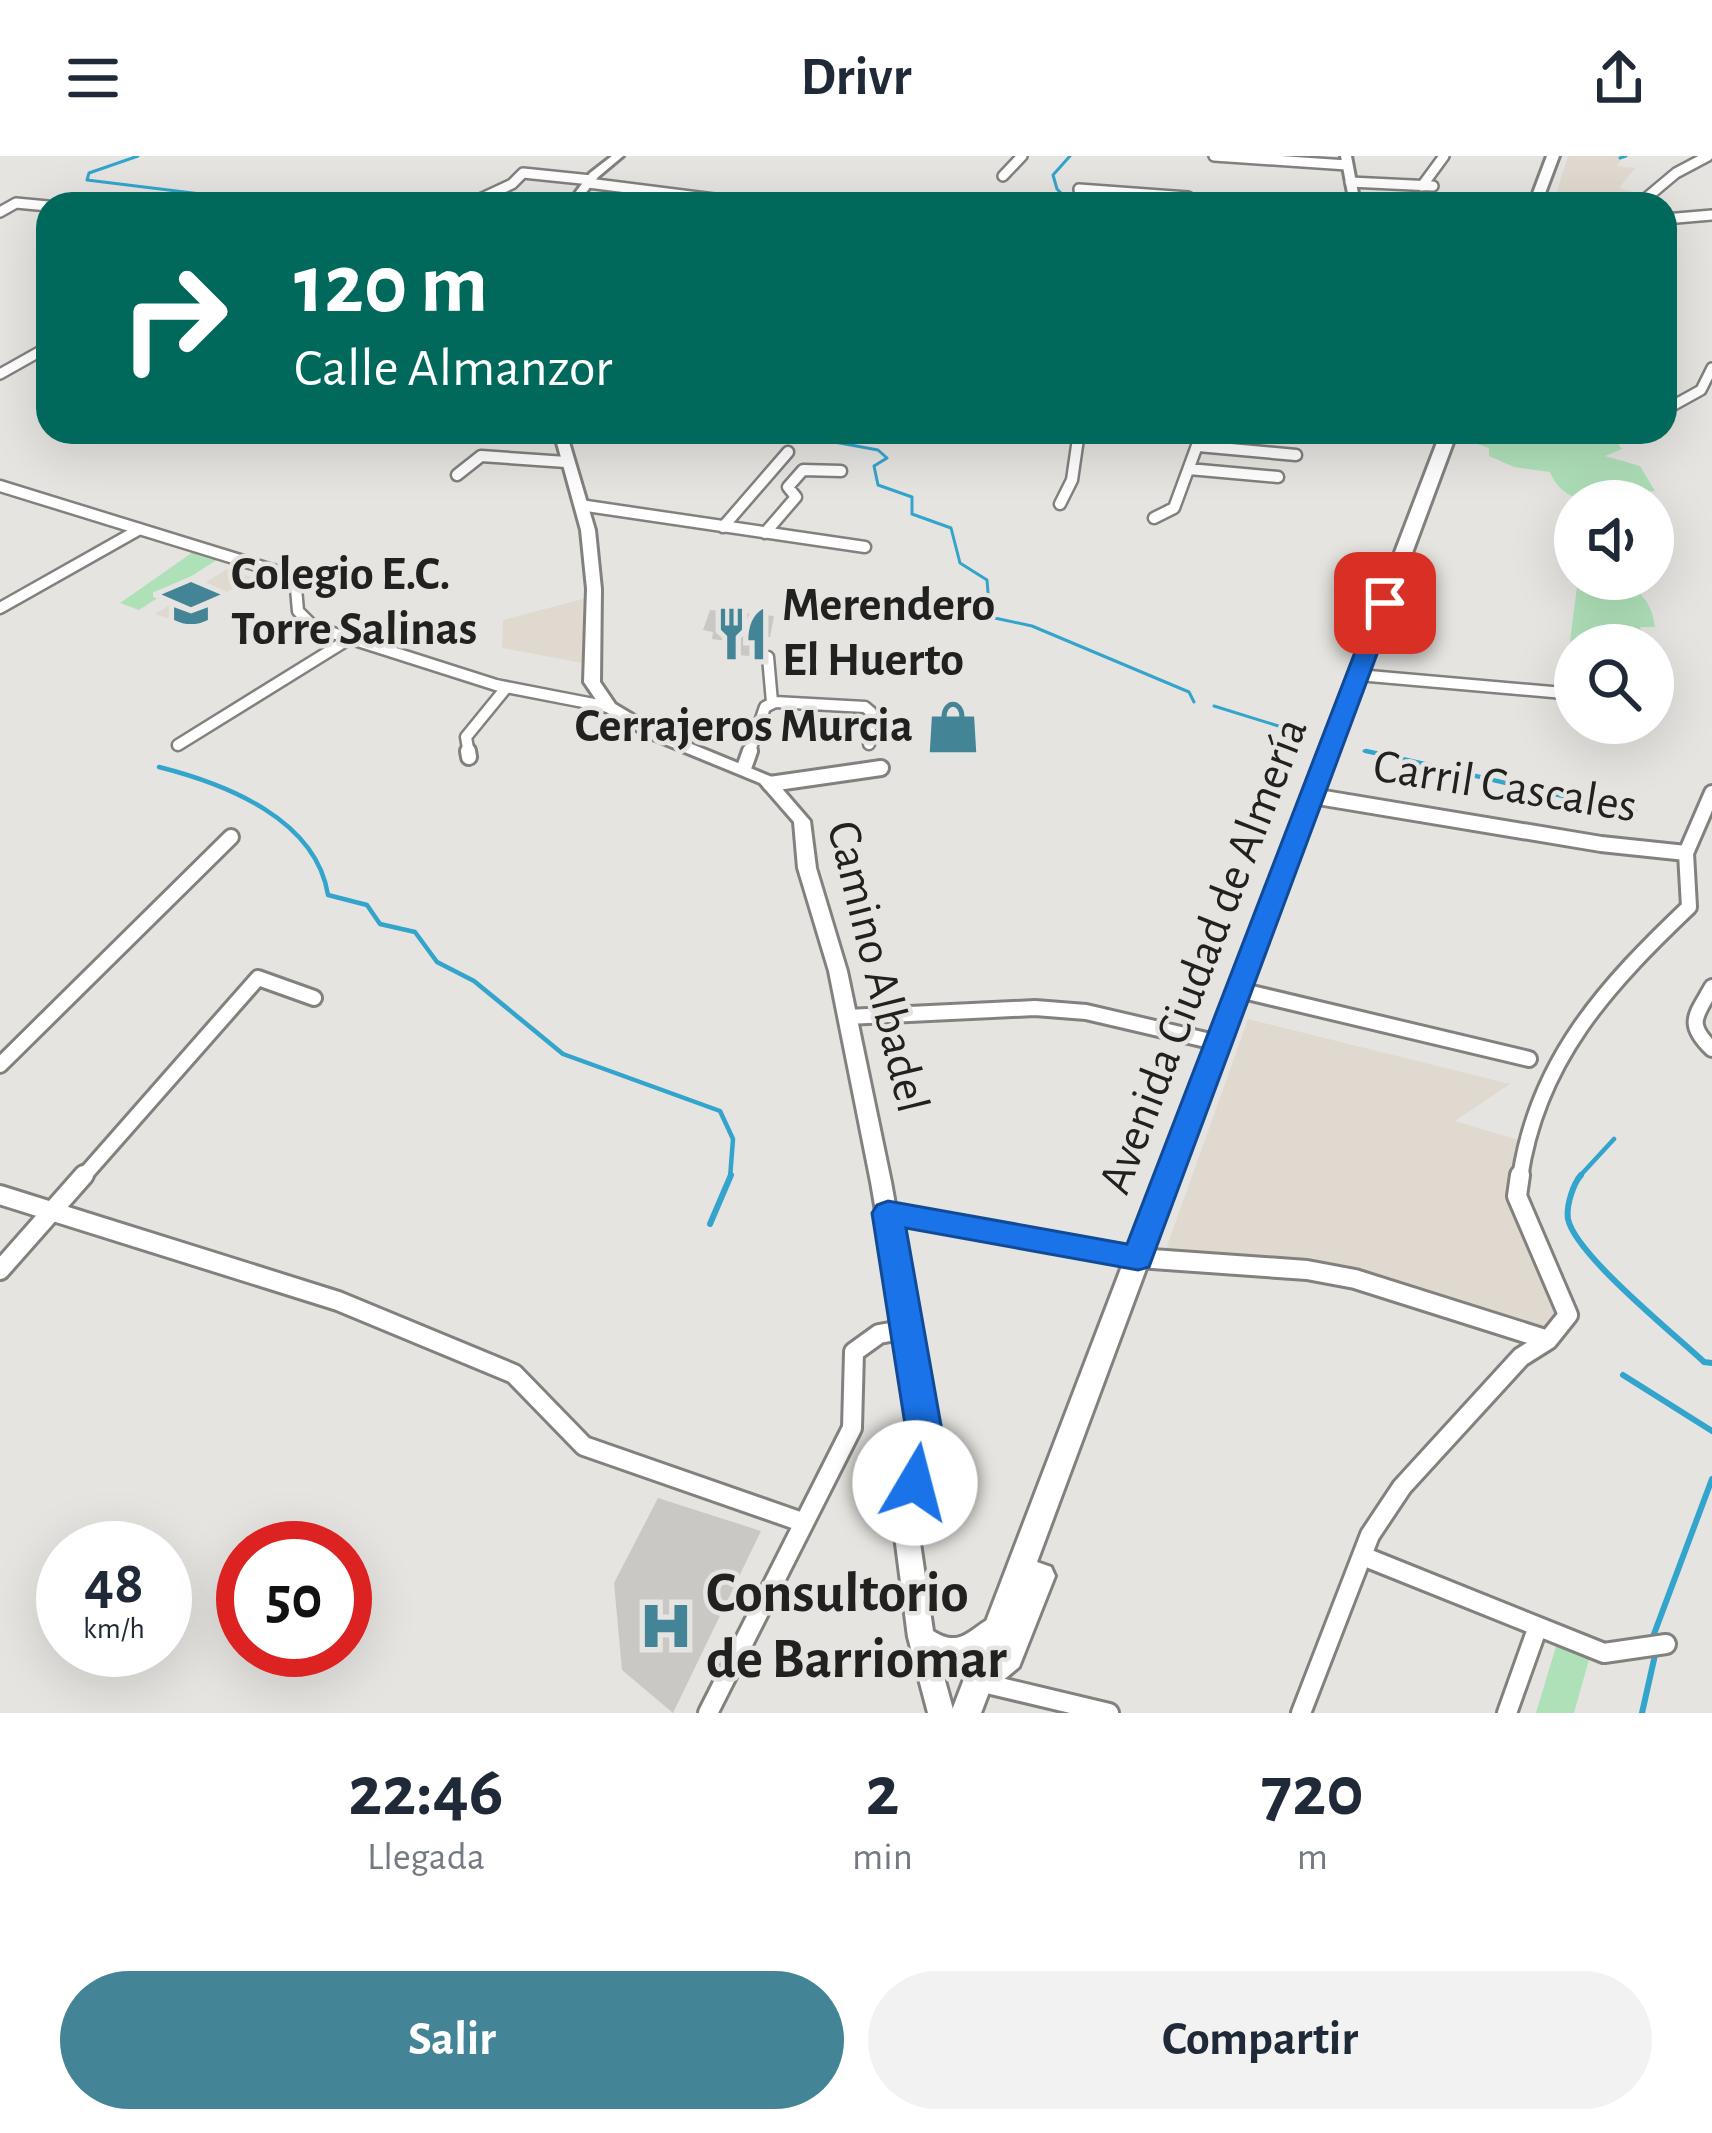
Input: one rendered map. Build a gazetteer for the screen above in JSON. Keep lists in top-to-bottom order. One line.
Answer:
{"streets":{"main road":["Avenida Ciudad de Almería","Camino Albadel"],"street":["Carril Cascales"]},"crossings":[["Carril Cascales","Avenida Ciudad de Almería"]],"places":{"school or university":["Colegio E.C. Torre Salinas"],"restaurant":["Merendero El Huerto"],"shop":["Cerrajeros Murcia"],"hospital":["Consultorio de Barriomar"]},"page":{"header":"Drivr","turn":["120 m","Calle Almanzor"],"speed":"48 km/h","limit":"50","eta":["22:46","Llegada","2","min","720","m"],"buttons":["Salir","Compartir"]}}
